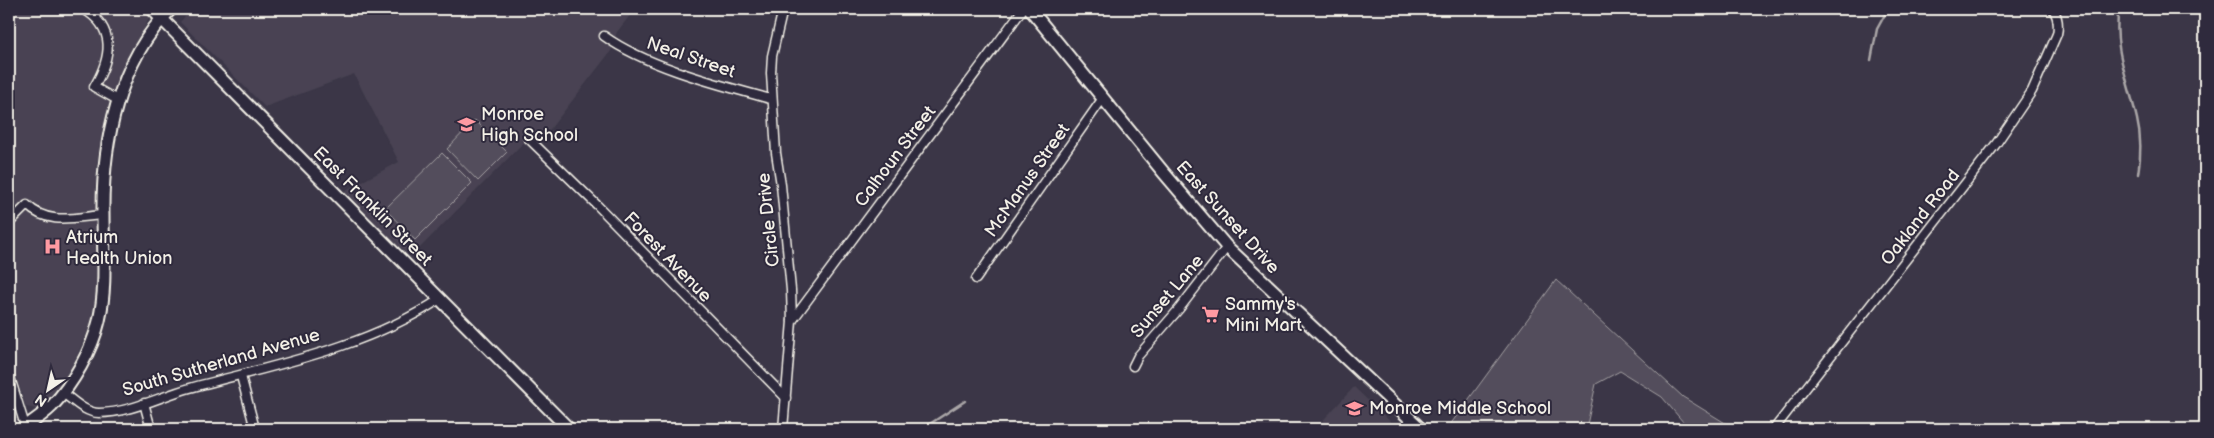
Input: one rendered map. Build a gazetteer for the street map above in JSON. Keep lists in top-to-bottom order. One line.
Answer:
{"streets":{"street":["Neal Street","Calhoun Street","McManus Street","East Franklin Street","East Sunset Drive","Oakland Road","Circle Drive","Forest Avenue","Sunset Lane","South Sutherland Avenue"]},"crossings":[["Neal Street","Circle Drive"],["Calhoun Street","Circle Drive"],["McManus Street","East Sunset Drive"],["East Franklin Street","South Sutherland Avenue"],["East Sunset Drive","Sunset Lane"],["Circle Drive","Forest Avenue"]],"places":{"school or university":["Monroe High School","Monroe Middle School"],"hospital":["Atrium Health Union"],"supermarket":["Sammy's Mini Mart"]},"north":"bottom left"}
